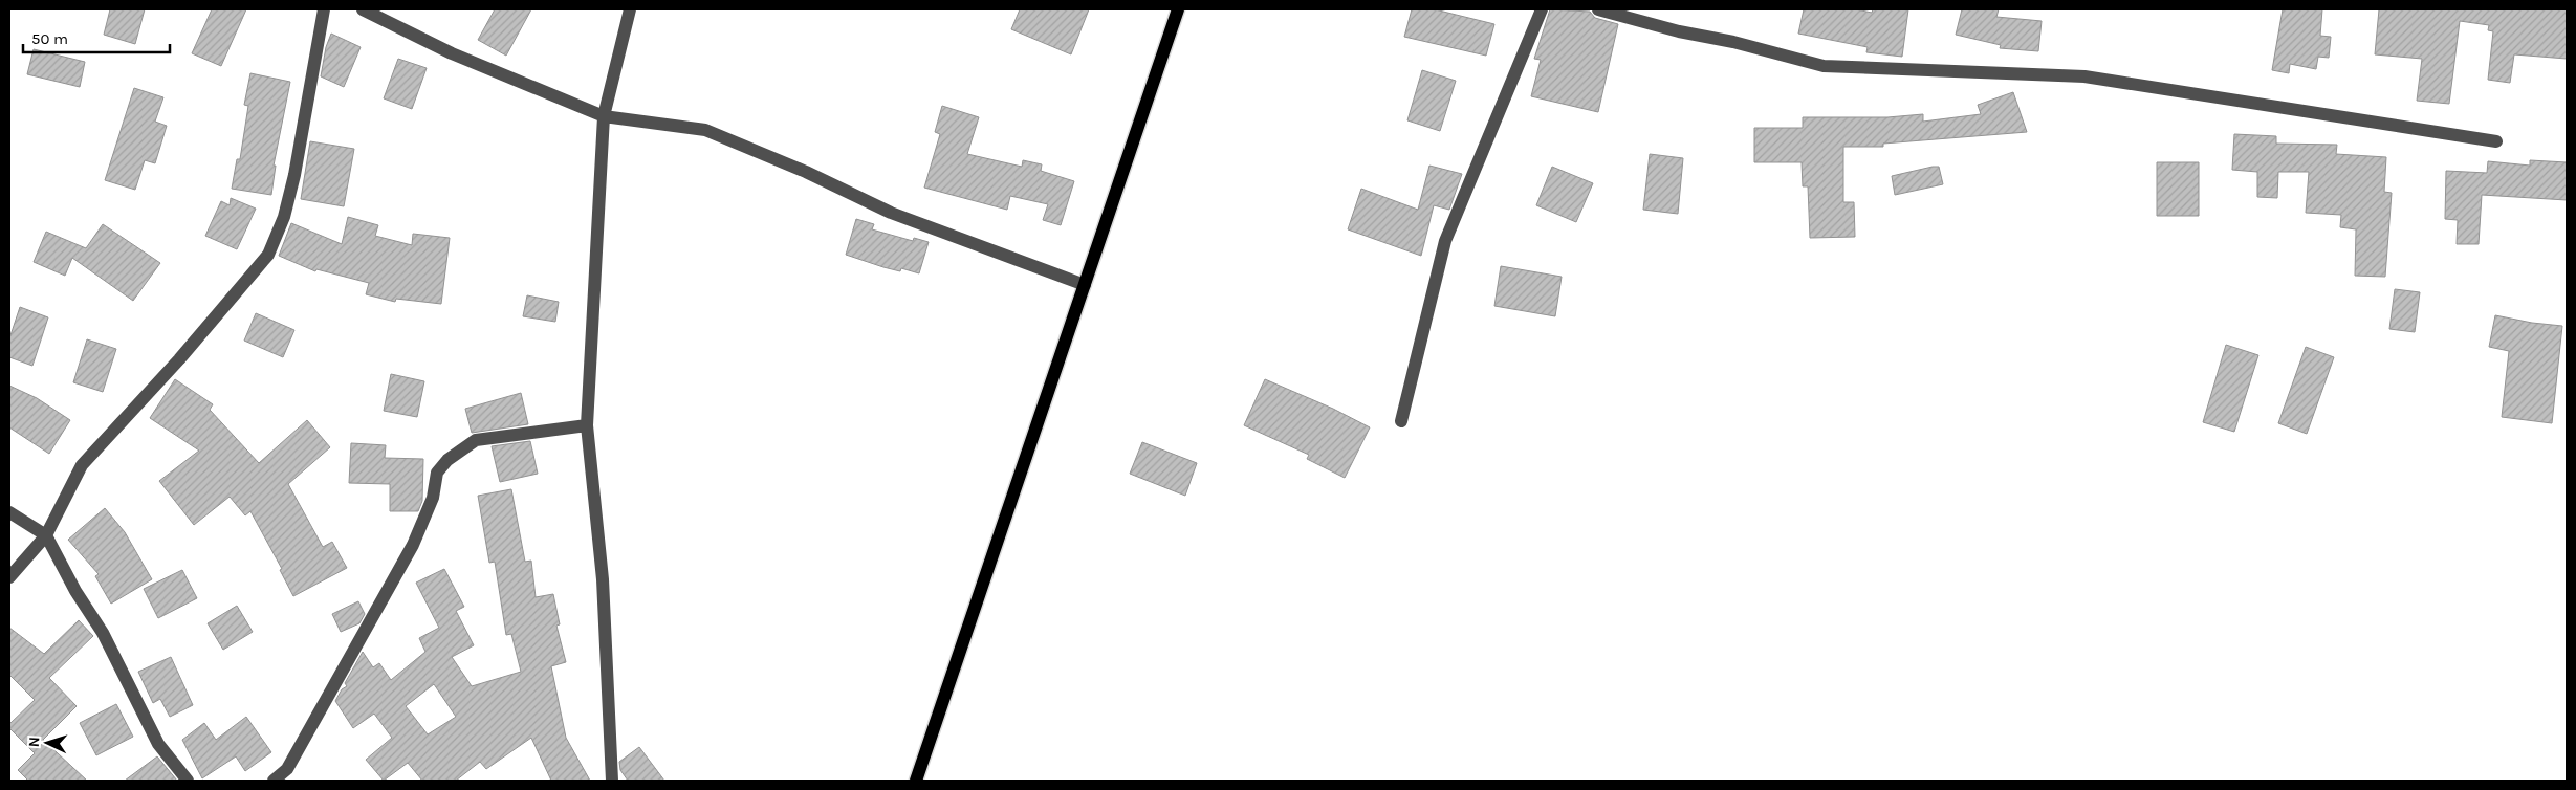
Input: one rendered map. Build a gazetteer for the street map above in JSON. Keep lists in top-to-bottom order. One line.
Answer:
{"scale_bar":"50 m","north":"left"}
